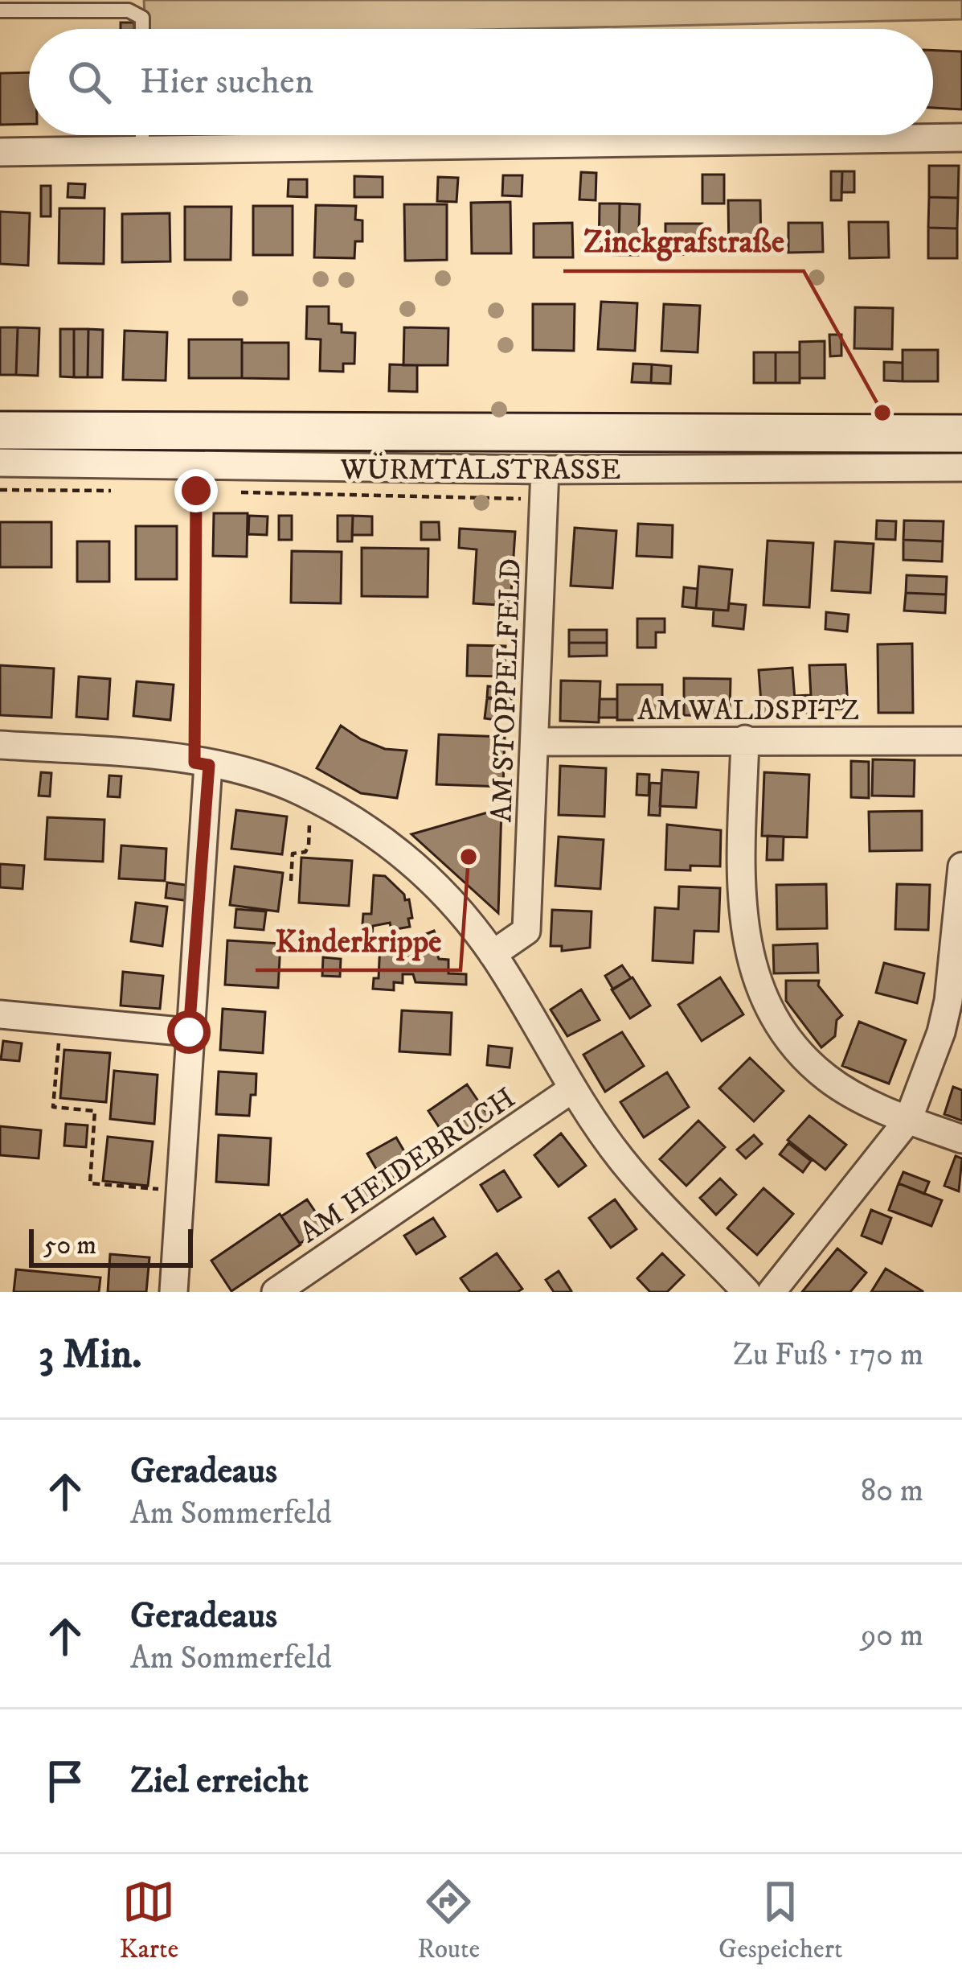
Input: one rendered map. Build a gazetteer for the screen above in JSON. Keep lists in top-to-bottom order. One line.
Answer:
{"streets":{"main road":["WÜRMTALSTRASSE"],"street":["AM STOPPELFELD","AM WALDSPITZ","AM HEIDEBRUCH"]},"crossings":[["WÜRMTALSTRASSE","AM STOPPELFELD"],["AM STOPPELFELD","AM WALDSPITZ"]],"places":["Zinckgrafstraße","Kinderkrippe"],"scale_bar":"50 m","page":{"search":"Hier suchen","scale":"50 m","heading":["3 Min.","Zu Fuß · 170 m"],"list":[["Geradeaus","Am Sommerfeld","80 m"],["Geradeaus","Am Sommerfeld","90 m"],"Ziel erreicht"],"nav":["Karte","Route","Gespeichert"]}}
